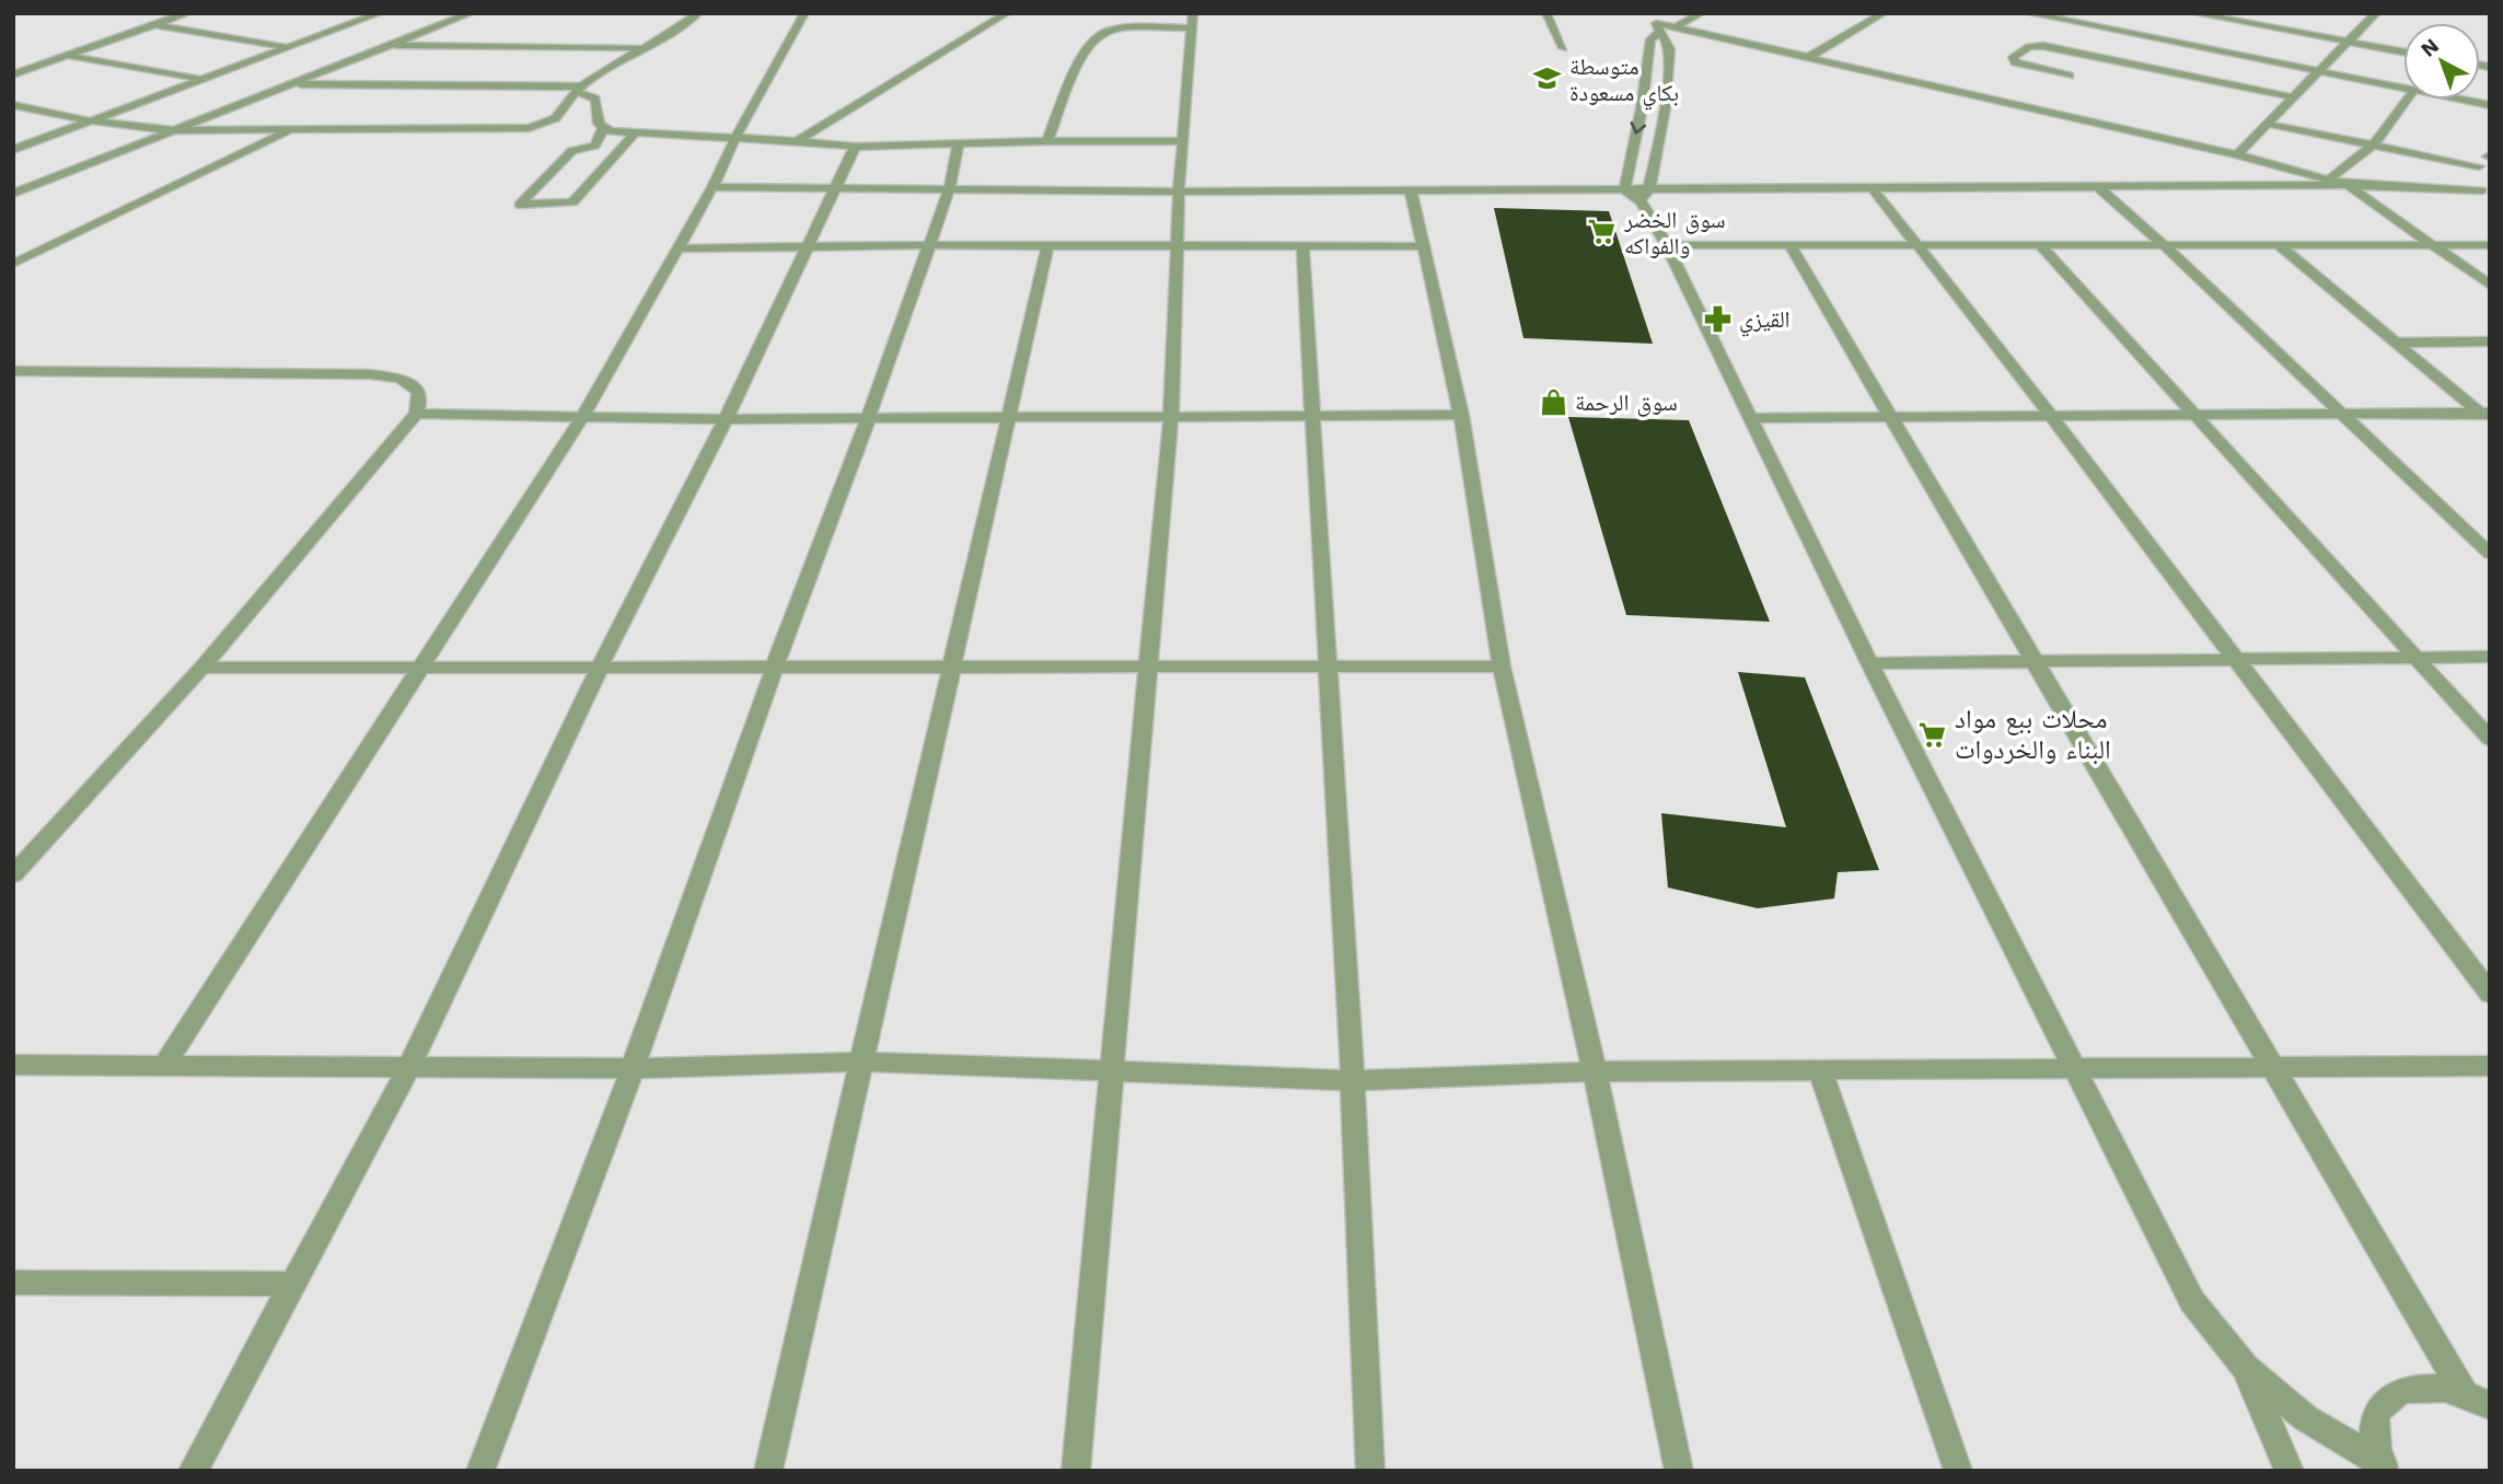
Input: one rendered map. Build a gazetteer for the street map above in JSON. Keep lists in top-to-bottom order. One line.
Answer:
{"places":{"school or university":["متوسطة بكاي مسعودة"],"supermarket":["سوق الخضر والفواكه","محلات ببع مواد البناء والخردوات"],"pharmacy":["القيزي"],"shop":["سوق الرحمة"]},"north":"top left"}
